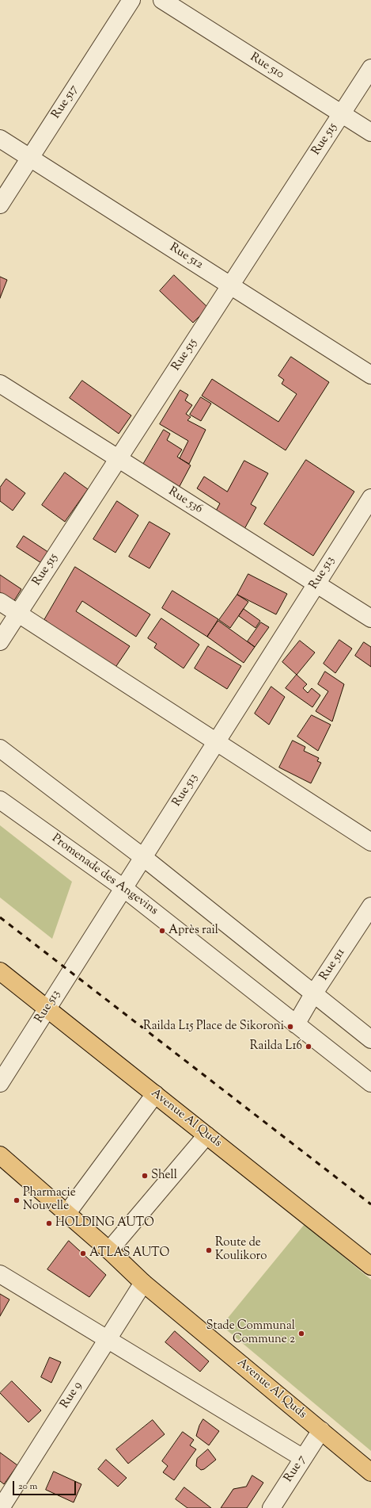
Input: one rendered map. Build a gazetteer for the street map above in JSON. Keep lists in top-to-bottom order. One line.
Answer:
{"streets":{"main road":["Avenue Al Quds"],"street":["Rue 510","Rue 517","Rue 515","Rue 512","Rue 536","Rue 513","Promenade des Angevins","Rue 511","Rue 9","Rue 7"]},"crossings":[["Rue 510","Rue 515"],["Rue 517","Rue 512"],["Rue 515","Rue 512"],["Rue 515","Rue 536"],["Rue 536","Rue 513"],["Rue 513","Promenade des Angevins"],["Rue 513","Avenue Al Quds"],["Promenade des Angevins","Rue 511"],["Avenue Al Quds","Rue 9"],["Avenue Al Quds","Rue 7"]],"places":["Après rail","Railda L15 Place de Sikoroni","Railda L16","Shell","Pharmacie Nouvelle","HOLDING AUTO","Route de Koulikoro","ATLAS AUTO","Stade Communal Commune 2"],"scale_bar":"20 m"}
